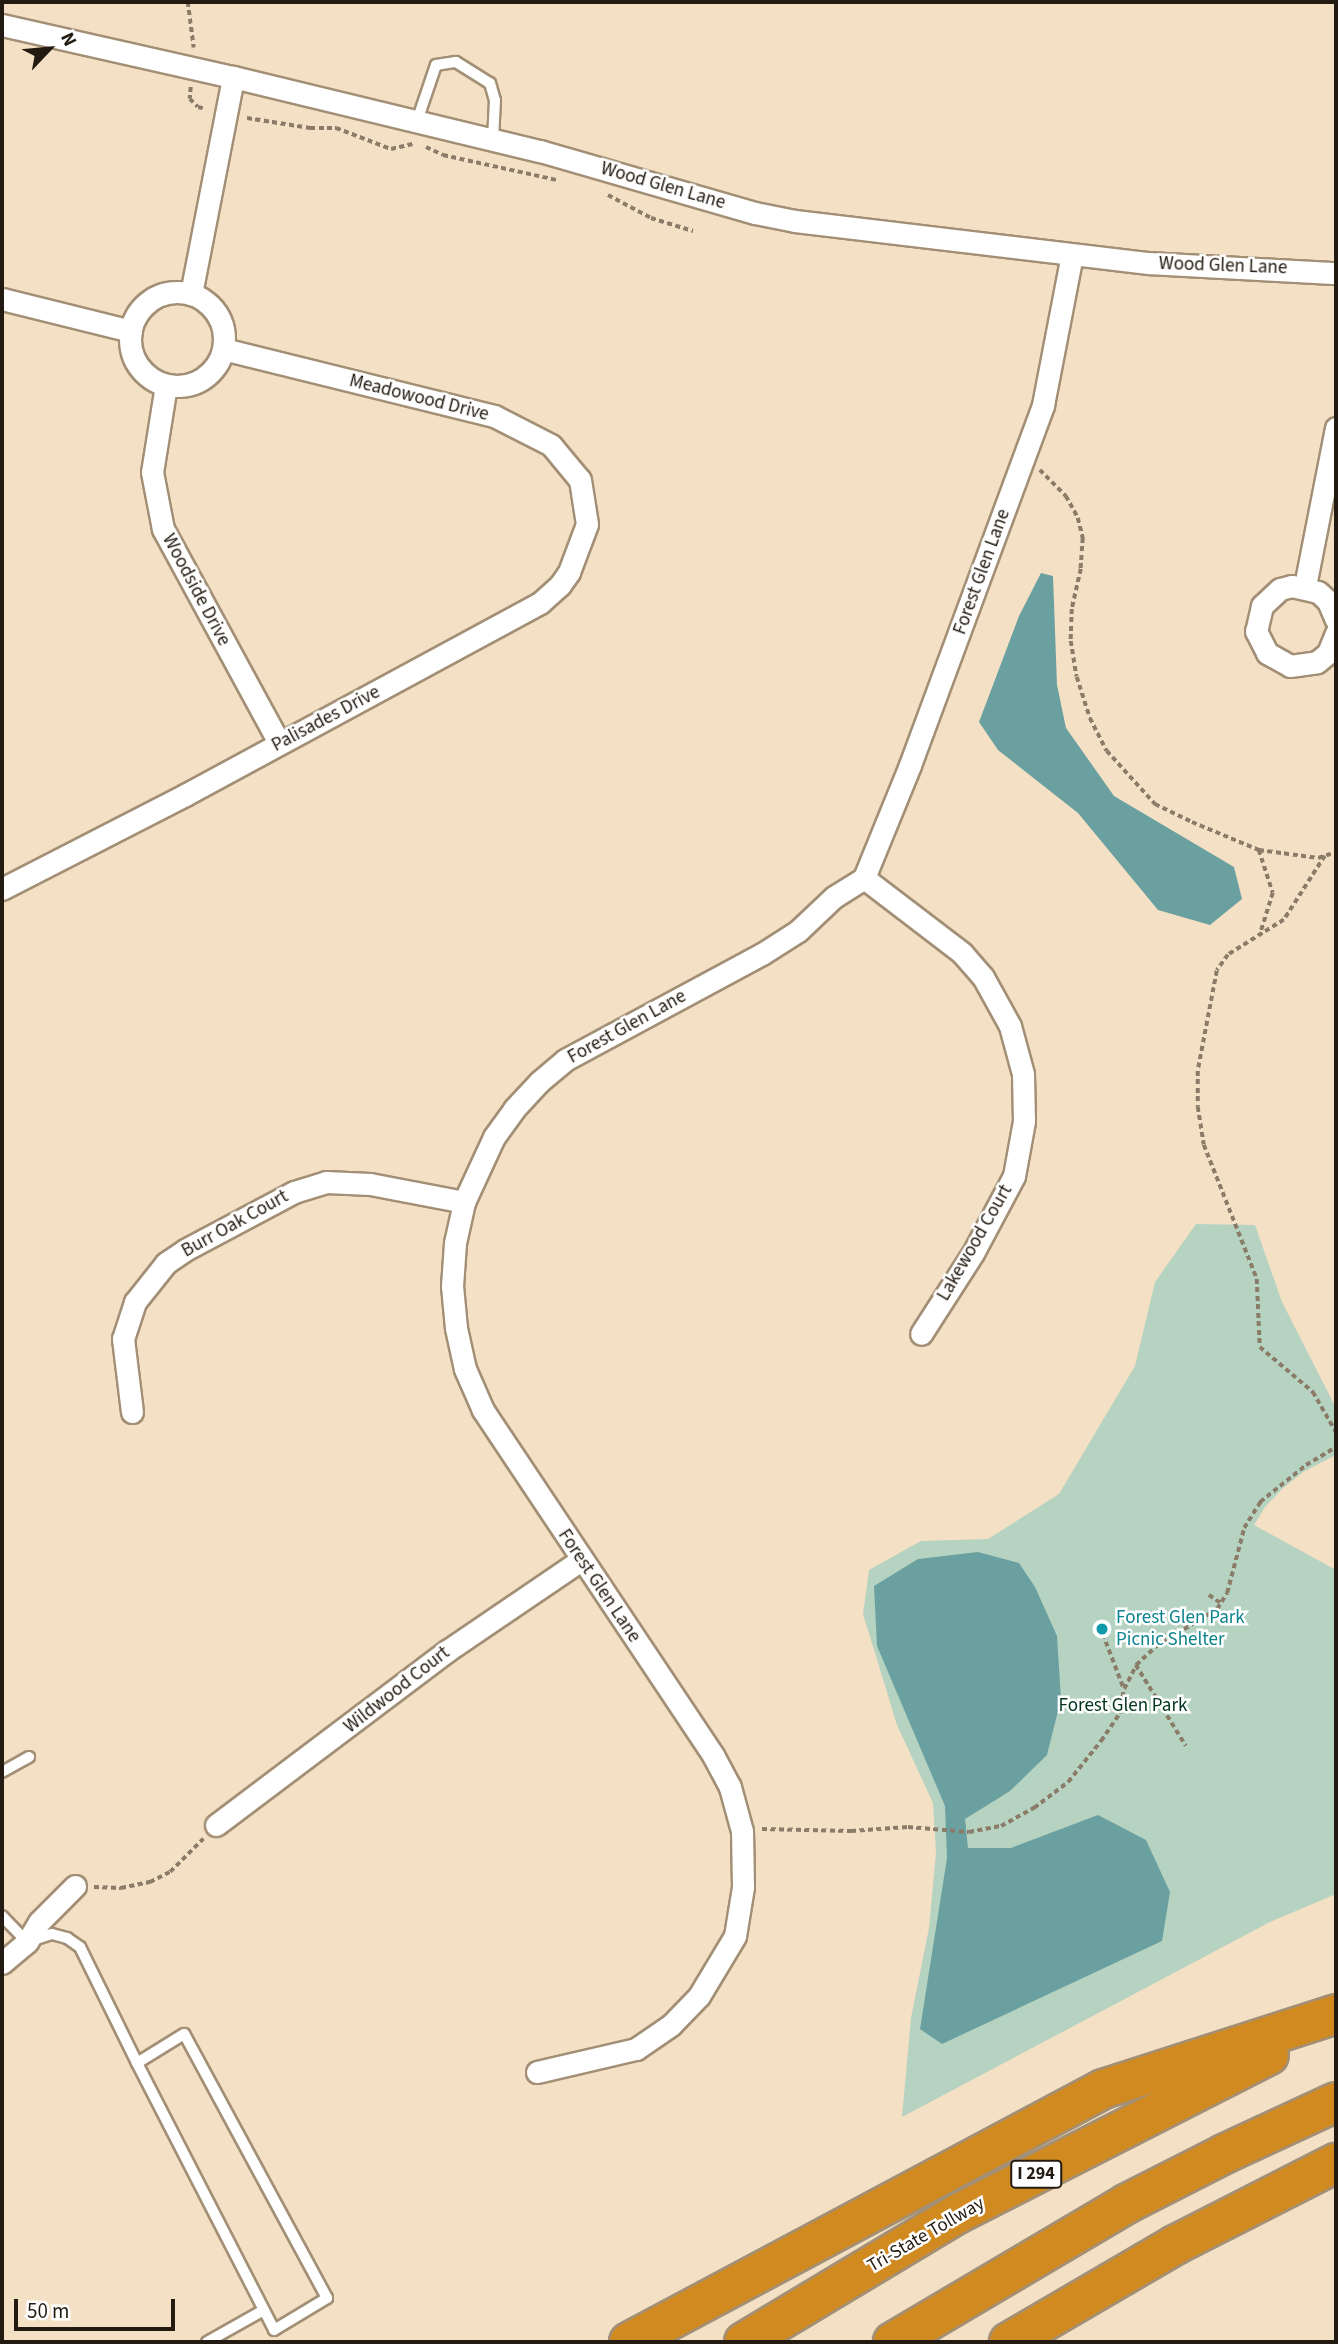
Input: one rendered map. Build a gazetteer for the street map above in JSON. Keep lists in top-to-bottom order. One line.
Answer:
{"streets":{"highway":["I 294","Tri-State Tollway"],"street":["Wood Glen Lane","Meadowood Drive","Forest Glen Lane","Woodside Drive","Palisades Drive","Burr Oak Court","Lakewood Court","Wildwood Court"]},"crossings":[["Wood Glen Lane","Forest Glen Lane"],["Meadowood Drive","Woodside Drive"],["Meadowood Drive","Palisades Drive"],["Forest Glen Lane","Burr Oak Court"],["Forest Glen Lane","Lakewood Court"],["Forest Glen Lane","Wildwood Court"],["Woodside Drive","Palisades Drive"]],"parks":["Forest Glen Park"],"places":["Forest Glen Park Picnic Shelter"],"scale_bar":"50 m","north":"top right"}
